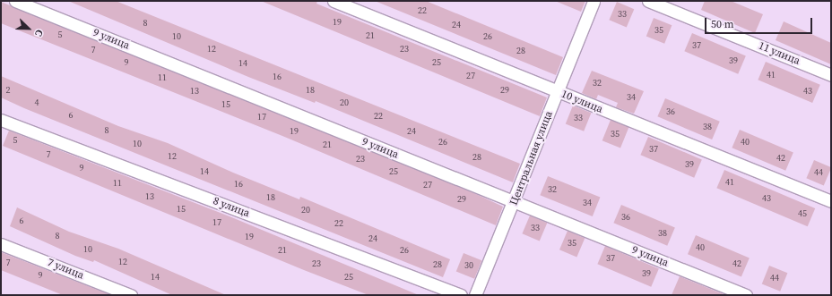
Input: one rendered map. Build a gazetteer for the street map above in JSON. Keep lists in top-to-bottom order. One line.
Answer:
{"streets":{"street":["9 улица","11 улица","10 улица","Центральная улица","8 улица","7 улица"]},"crossings":[["9 улица","Центральная улица"],["10 улица","Центральная улица"]],"house_numbers":["22","33","19","8","24","35","5","21","10","26","37","12","23","7","28","39","9","25","14","41","27","16","11","32","2","18","29","13","43","34","4","20","15","36","6","22","17","33","38","8","19","24","35","5","26","40","10","21","37","7","12","28","42","23","39","9","14","25","44","41","11","16","27","32","13","18","43","29","34","15","20","45","36","6","17","22","33","38","8","19","24","35","40","10","21","26","37","12","7","23","42","28","30","39","9","14","25","44"],"scale_bar":"50 m","north":"bottom right"}
